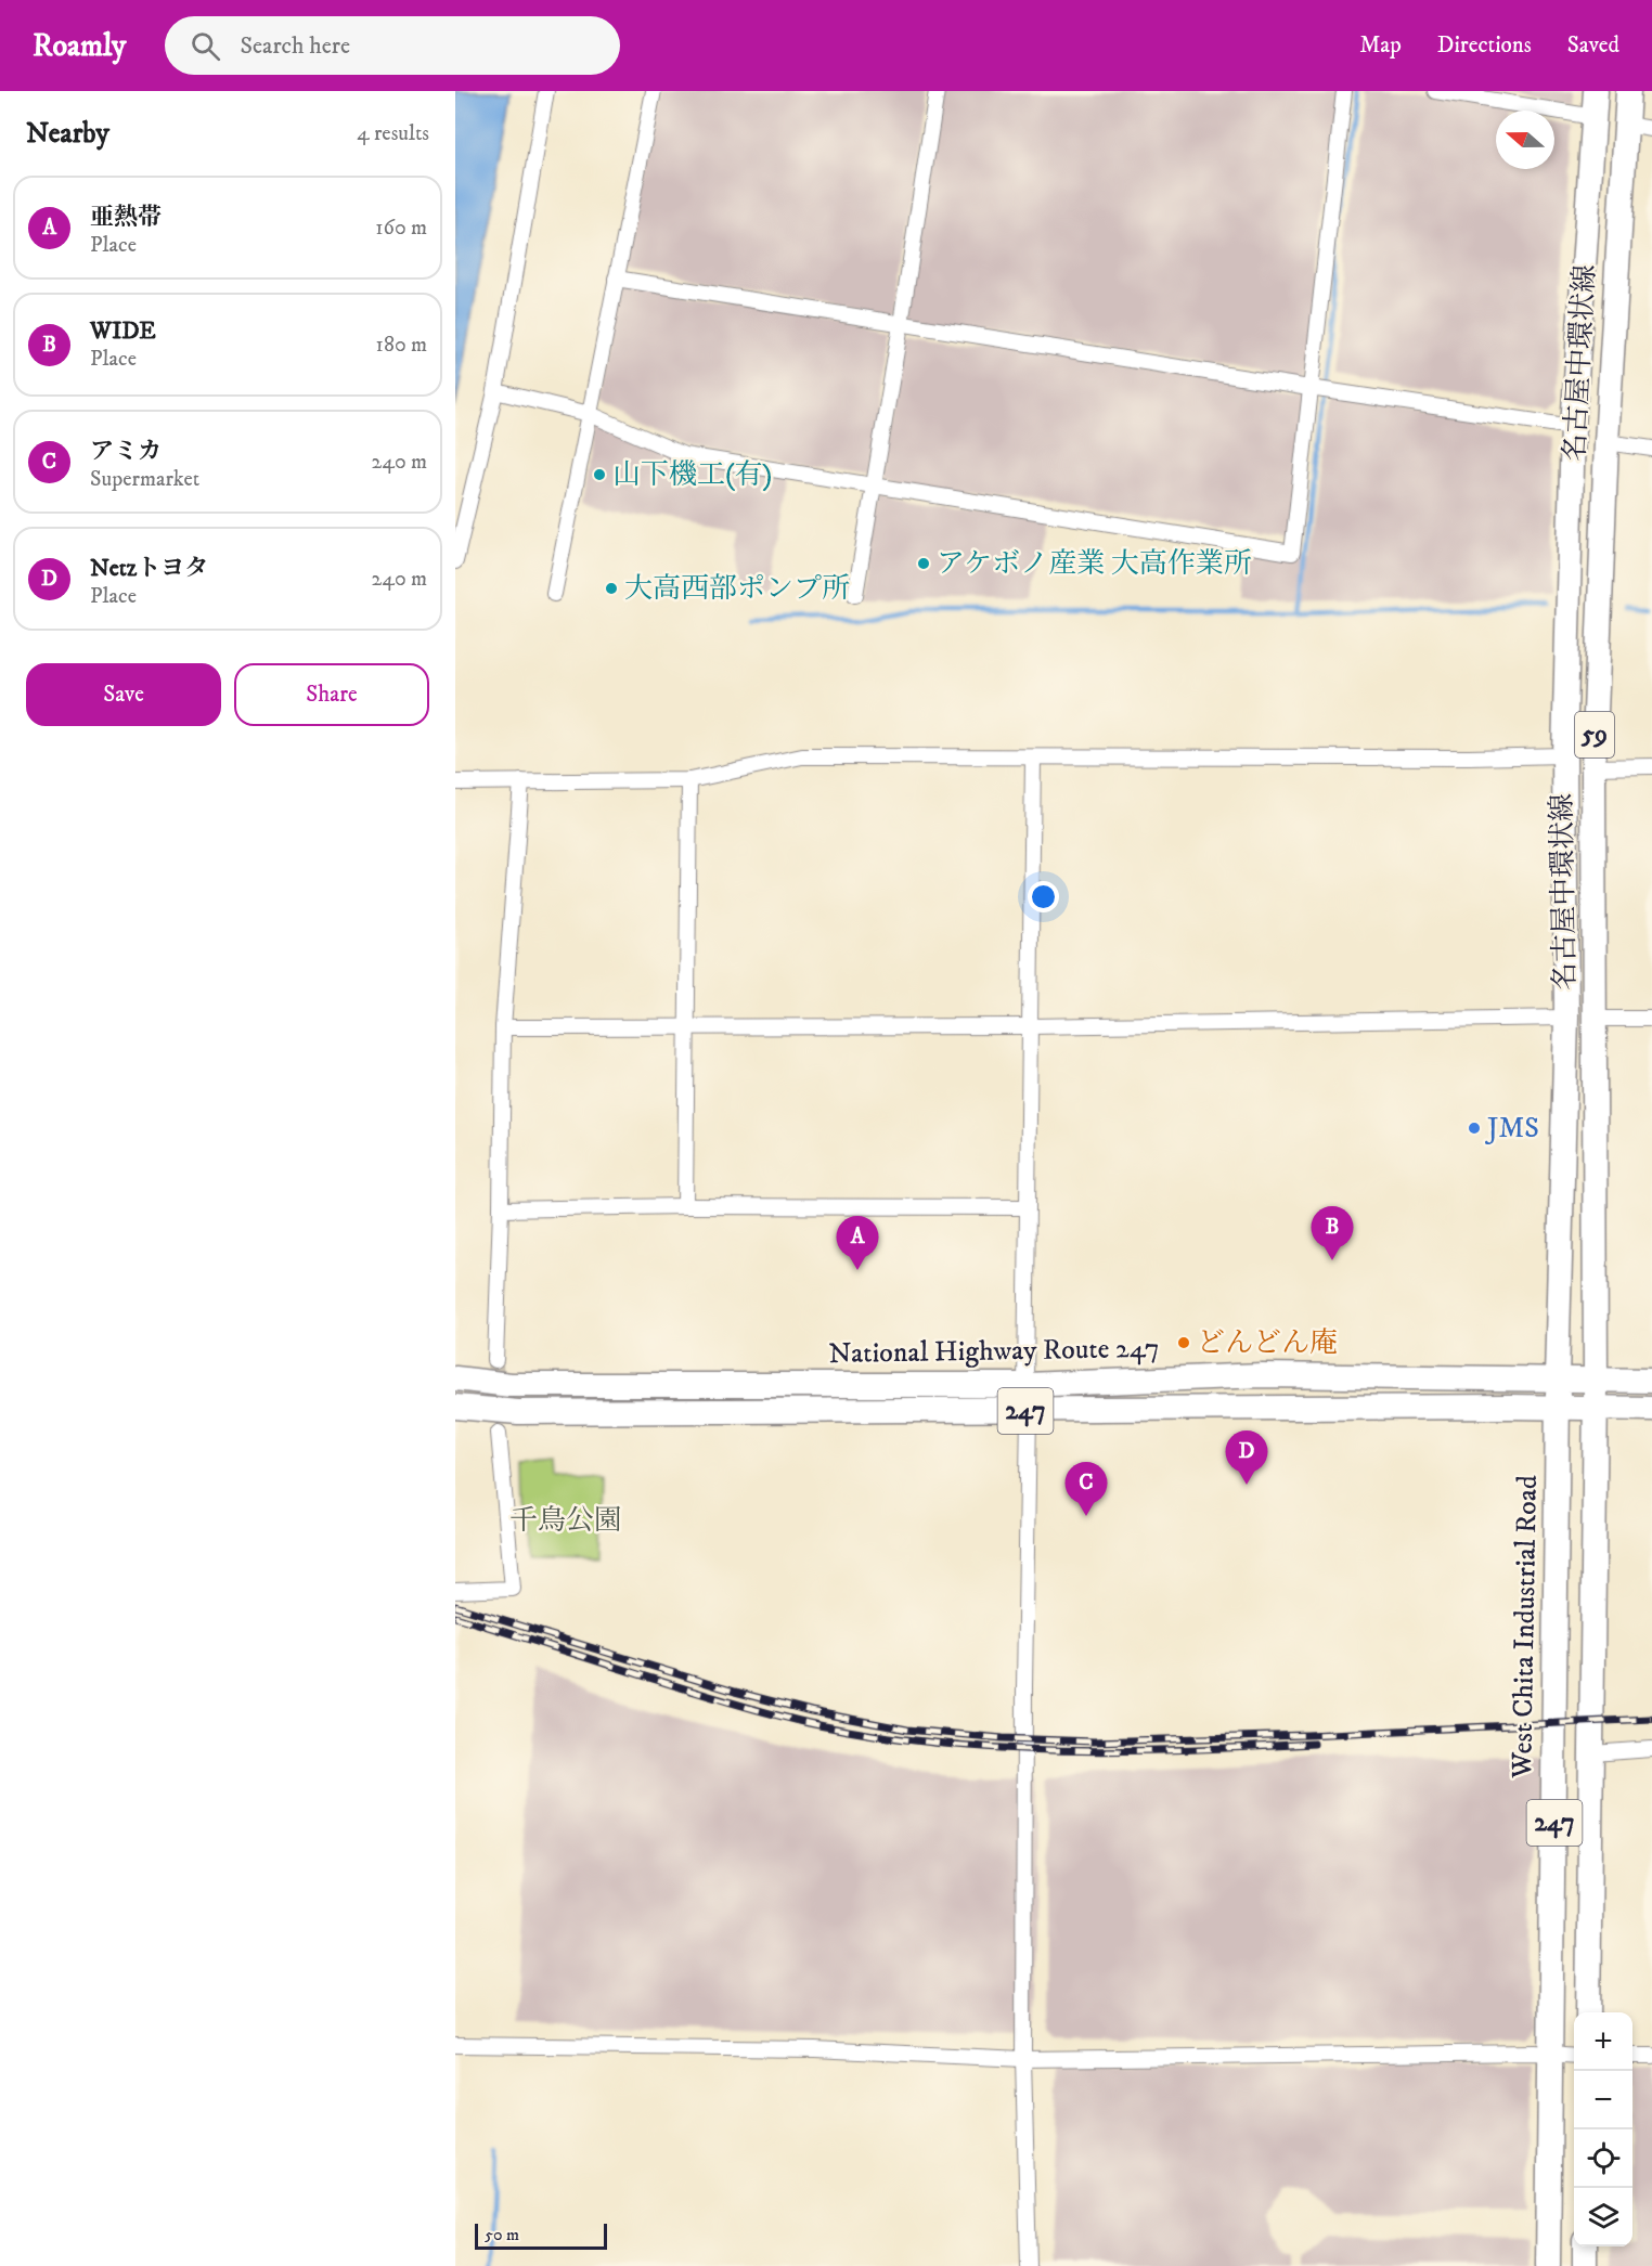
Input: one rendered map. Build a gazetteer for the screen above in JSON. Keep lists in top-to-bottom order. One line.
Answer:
{"streets":{"main road":["名古屋中環状線","59","National Highway Route 247","247","West Chita Industrial Road"]},"crossings":[["名古屋中環状線","National Highway Route 247"],["名古屋中環状線","247"],["名古屋中環状線","West Chita Industrial Road"],["National Highway Route 247","247"],["National Highway Route 247","West Chita Industrial Road"]],"parks":["千鳥公園"],"places":["山下機工(有)","アケボノ産業 大高作業所","大高西部ポンプ所","JMS","どんどん庵"],"scale_bar":"50 m","north":"left","page":{"header":"Roamly","search":"Search here","nav":["Map","Directions","Saved"],"heading":["Nearby","4 results"],"list":[{"mark":"A","name":"亜熱帯","note":"Place","value":"160 m"},{"mark":"B","name":"WIDE","note":"Place","value":"180 m"},{"mark":"C","name":"アミカ","note":"Supermarket","value":"240 m"},{"mark":"D","name":"Netzトヨタ","note":"Place","value":"240 m"}],"buttons":["Save","Share"],"pins":["B","A","D","C"],"map_buttons":["+","−"],"scale":"50 m"}}
